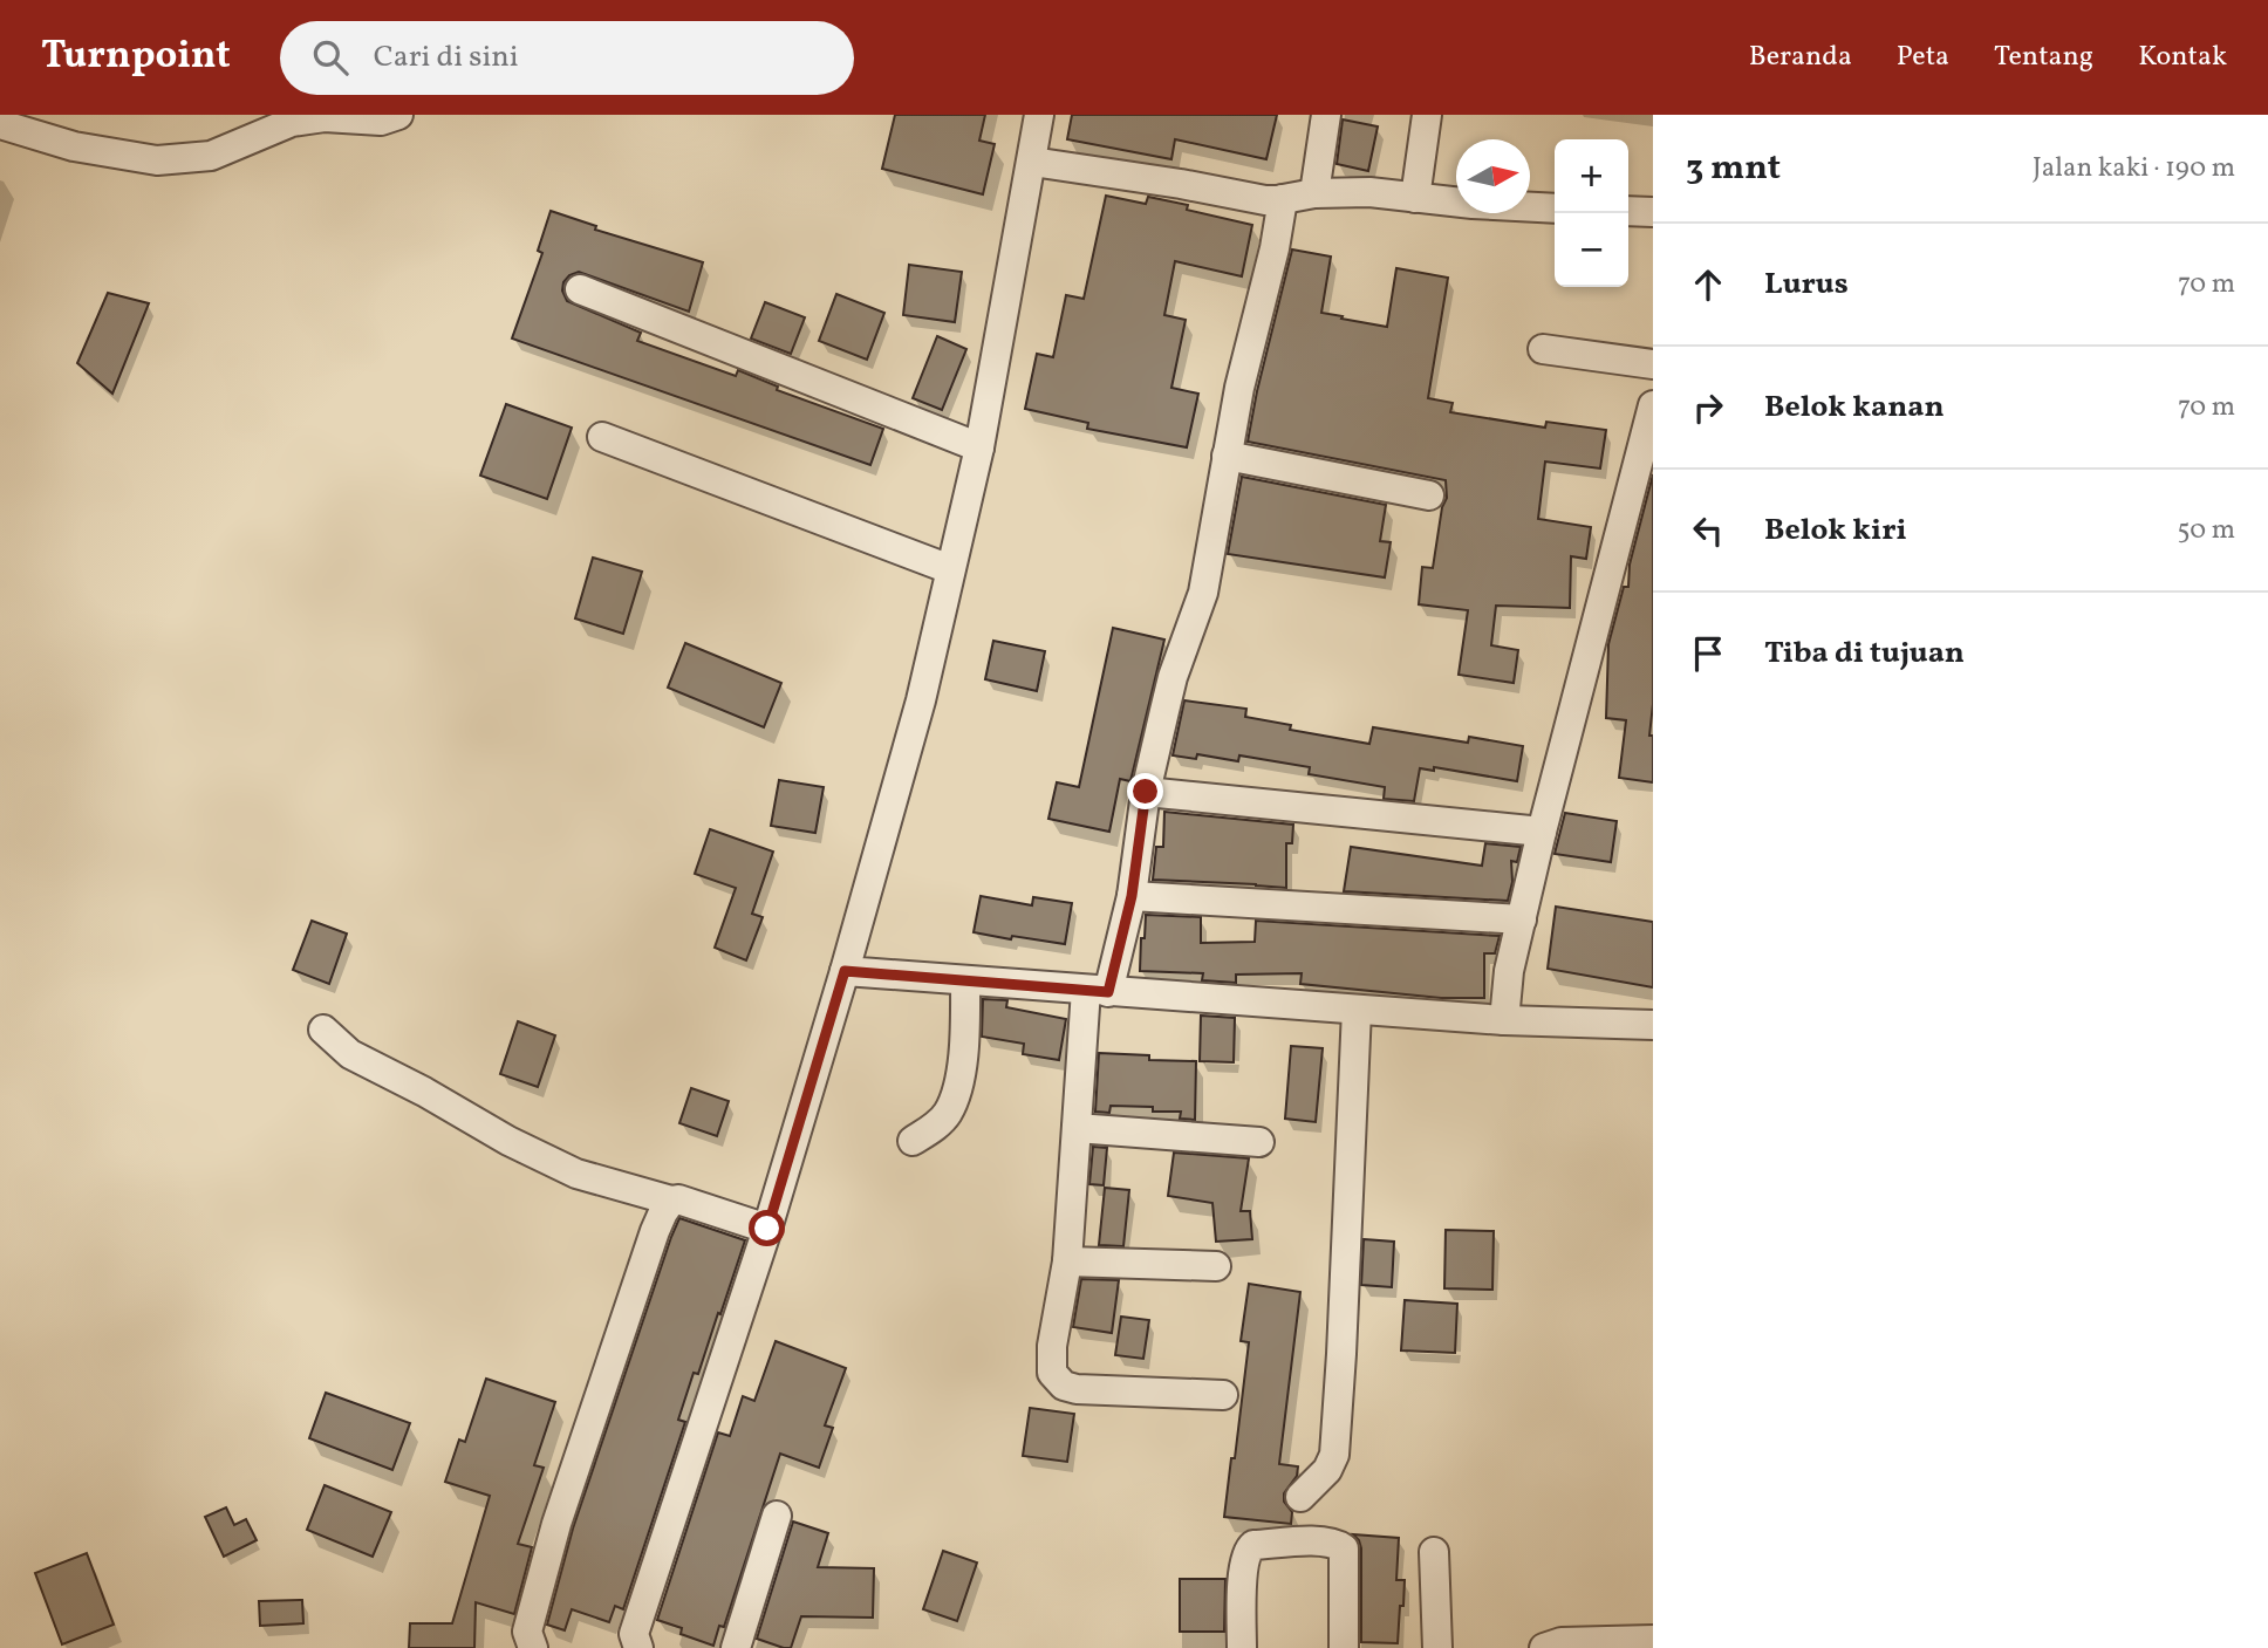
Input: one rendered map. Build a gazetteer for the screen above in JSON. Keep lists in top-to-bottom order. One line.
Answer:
{"north":"right","page":{"header":"Turnpoint","search":"Cari di sini","nav":["Beranda","Peta","Tentang","Kontak"],"heading":["3 mnt","Jalan kaki · 190 m"],"map_buttons":["+","−"],"list":[["Lurus","70 m"],["Belok kanan","70 m"],["Belok kiri","50 m"],"Tiba di tujuan"]}}
